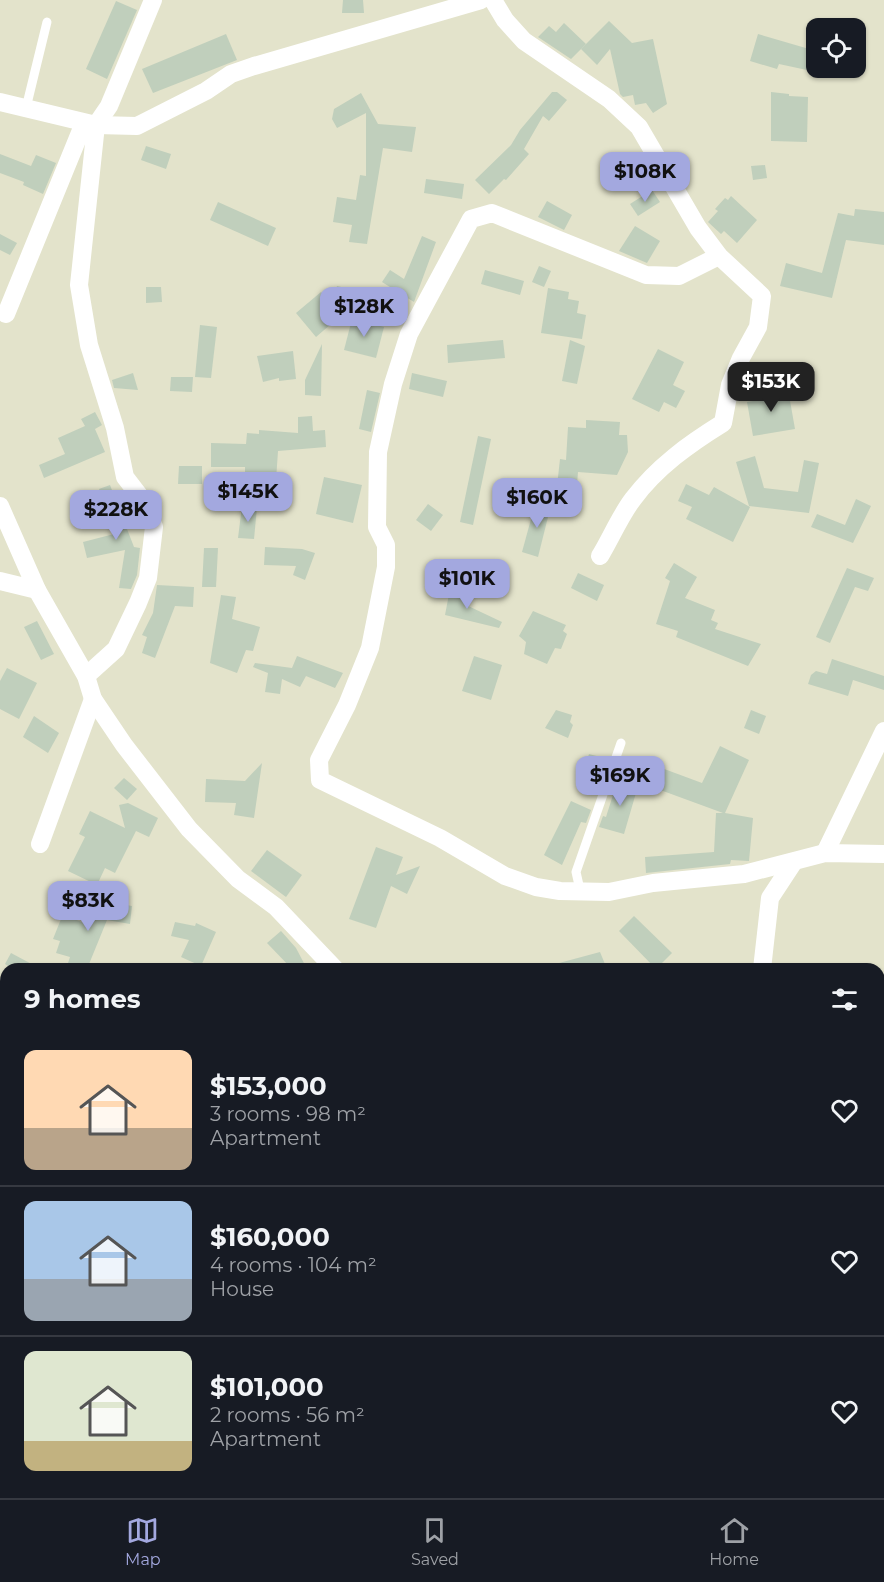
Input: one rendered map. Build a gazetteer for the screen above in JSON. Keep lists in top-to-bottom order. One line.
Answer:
{"page":{"price":["$108K","$128K","$153K","$145K","$160K","$228K","$101K","$169K","$83K"],"heading":"9 homes","list":[{"name":"$153,000","note":"3 rooms · 98 m² · Apartment"},{"name":"$160,000","note":"4 rooms · 104 m² · House"},{"name":"$101,000","note":"2 rooms · 56 m² · Apartment"}],"tabs":["Map","Saved","Home"]}}
